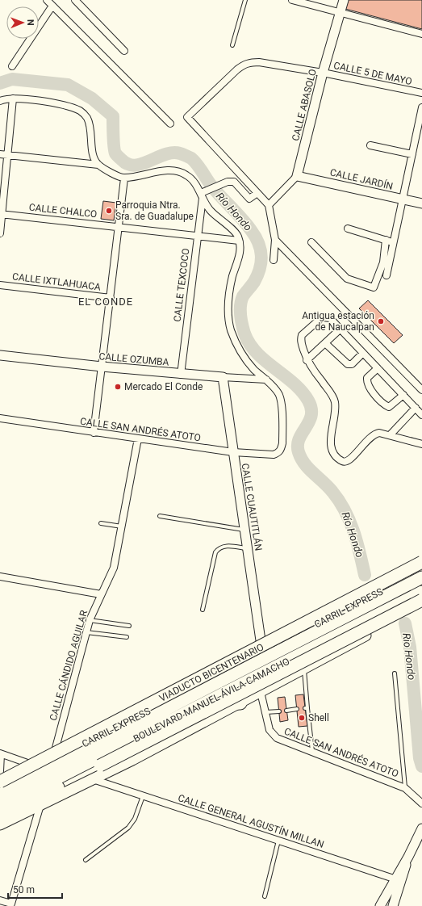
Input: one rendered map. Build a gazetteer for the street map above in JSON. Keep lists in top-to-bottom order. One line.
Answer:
{"streets":{"highway":["CARRIL EXPRESS","VIADUCTO BICENTENARIO","BOULEVARD MANUEL ÁVILA CAMACHO"],"street":["CALLE 5 DE MAYO","CALLE ABASOLO","CALLE JARDÍN","CALLE CHALCO","CALLE IXTLAHUACA","CALLE TEXCOCO","CALLE OZUMBA","CALLE SAN ANDRÉS ATOTO","CALLE CUAUTITLÁN","CALLE CÁNDIDO AGUILAR","CALLE GENERAL AGUSTÍN MILLAN"]},"crossings":[["CALLE 5 DE MAYO","CALLE ABASOLO"],["CALLE ABASOLO","CALLE JARDÍN"],["CALLE CHALCO","CALLE TEXCOCO"],["CALLE TEXCOCO","CALLE OZUMBA"],["CALLE OZUMBA","CALLE SAN ANDRÉS ATOTO"],["CALLE OZUMBA","CALLE CUAUTITLÁN"],["CALLE SAN ANDRÉS ATOTO","CALLE CUAUTITLÁN"],["CALLE SAN ANDRÉS ATOTO","CALLE CÁNDIDO AGUILAR"]],"districts":["EL CONDE"],"water":["Río Hondo","Rio Hondo"],"places":["Parroquia Ntra. Sra. de Guadalupe","Antigua estación de Naucalpan","Mercado El Conde","Shell"],"scale_bar":"50 m","north":"right"}
